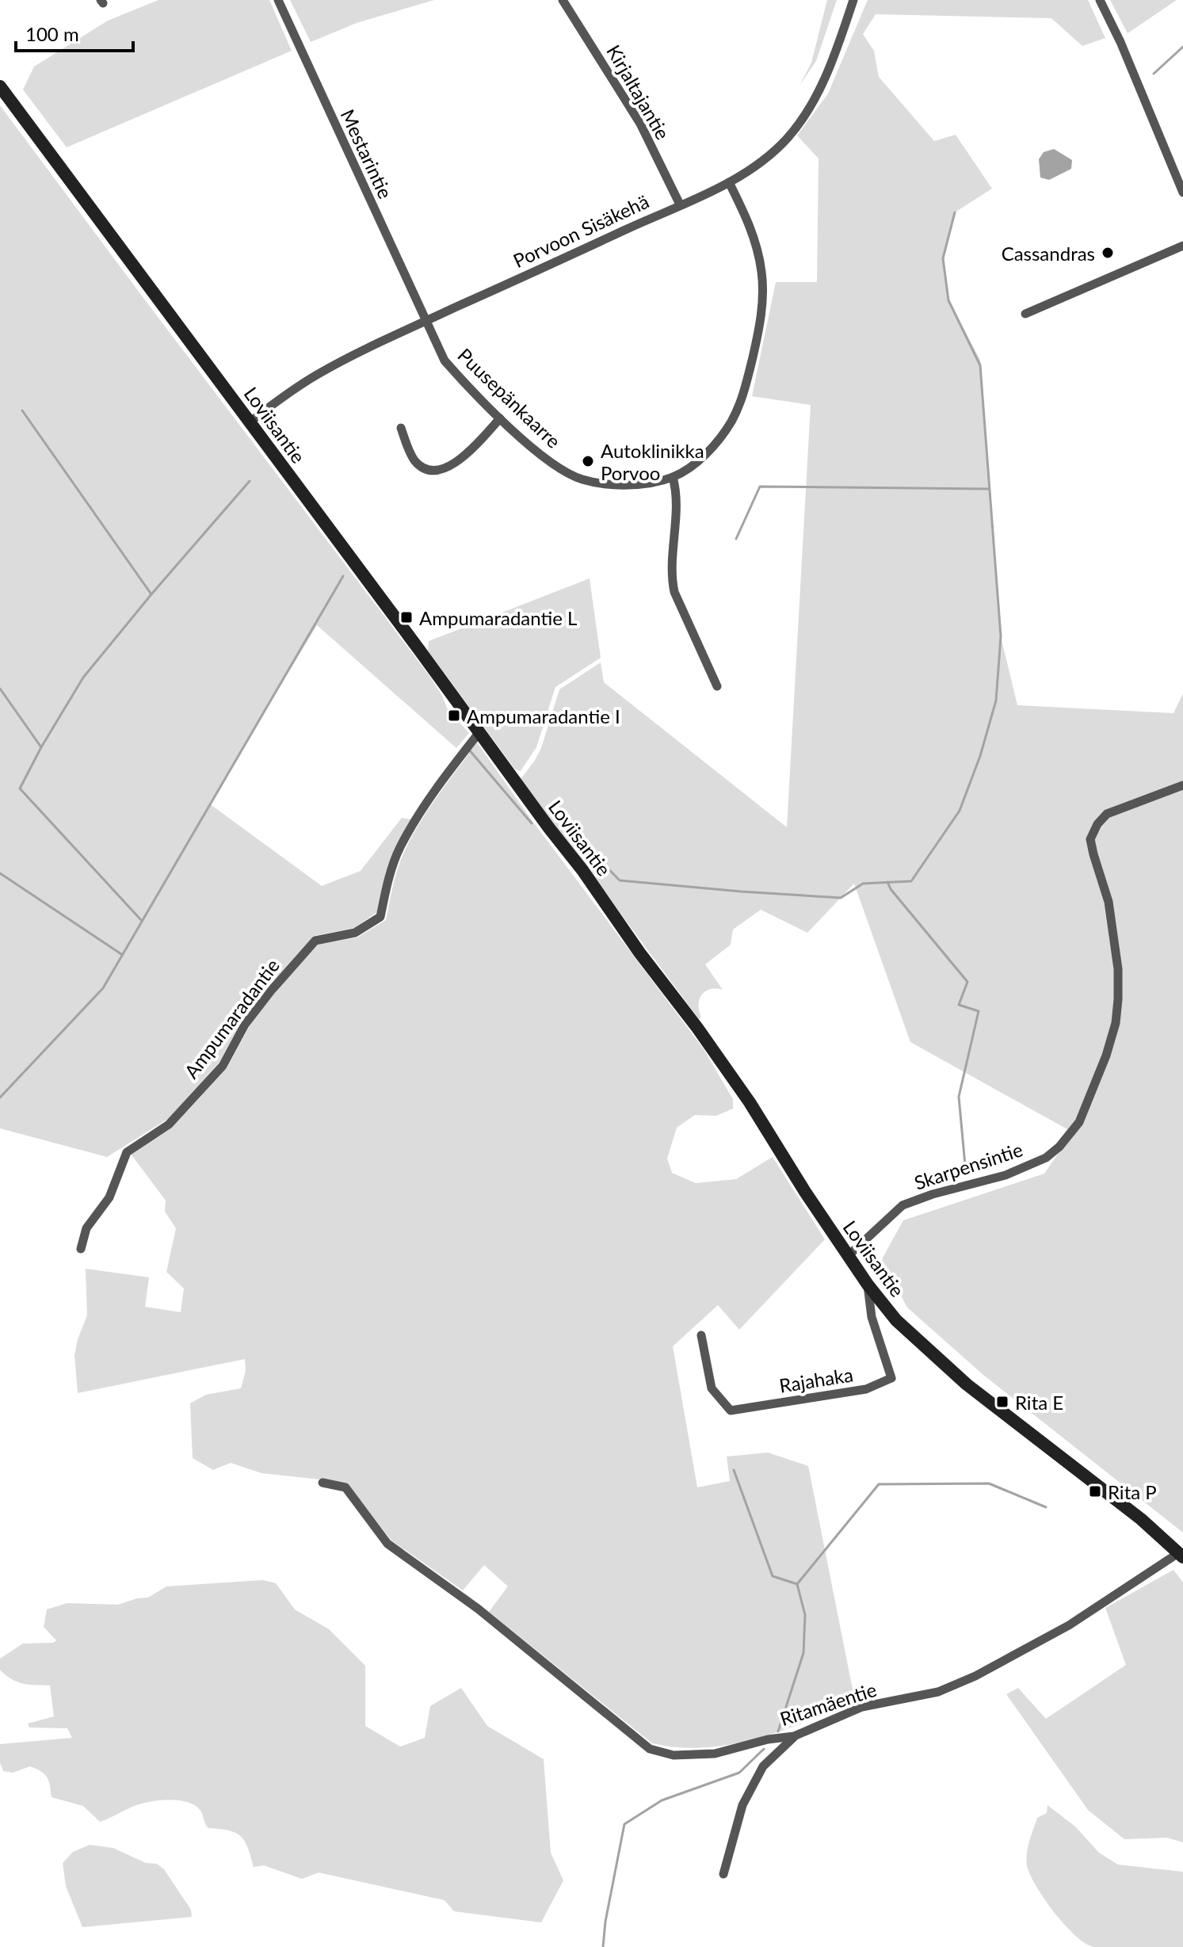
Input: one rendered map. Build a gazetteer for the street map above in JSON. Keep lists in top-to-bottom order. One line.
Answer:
{"streets":{"main road":["Loviisantie"],"street":["Kirjaltajantie","Mestarintie","Porvoon Sisäkehä","Puusepänkaarre","Ampumaradantie","Skarpensintie","Rajahaka","Ritamäentie"]},"crossings":[["Kirjaltajantie","Porvoon Sisäkehä"],["Mestarintie","Porvoon Sisäkehä"],["Mestarintie","Puusepänkaarre"],["Porvoon Sisäkehä","Puusepänkaarre"],["Porvoon Sisäkehä","Loviisantie"],["Loviisantie","Ampumaradantie"],["Loviisantie","Skarpensintie"],["Loviisantie","Rajahaka"],["Loviisantie","Ritamäentie"]],"places":{"other":["Cassandras","Autoklinikka Porvoo"],"transit":["Ampumaradantie L","Ampumaradantie I","Rita E","Rita P"]},"scale_bar":"100 m"}
